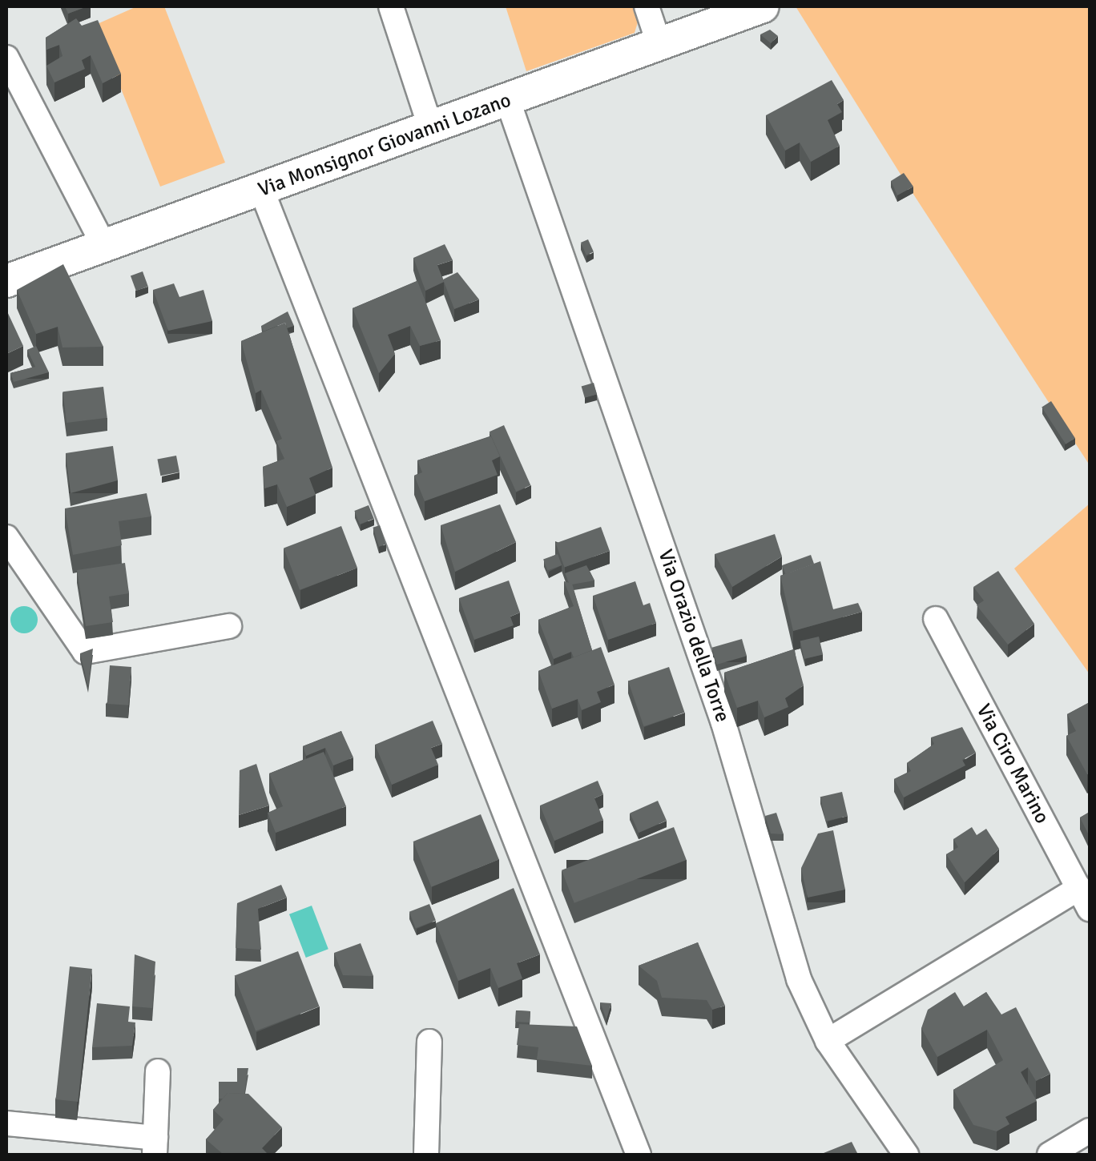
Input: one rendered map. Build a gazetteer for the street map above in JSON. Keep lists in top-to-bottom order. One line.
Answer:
{"streets":{"main road":["Via Monsignor Giovanni Lozano"],"street":["Via Orazio della Torre","Via Ciro Marino"]},"crossings":[["Via Monsignor Giovanni Lozano","Via Orazio della Torre"]]}
